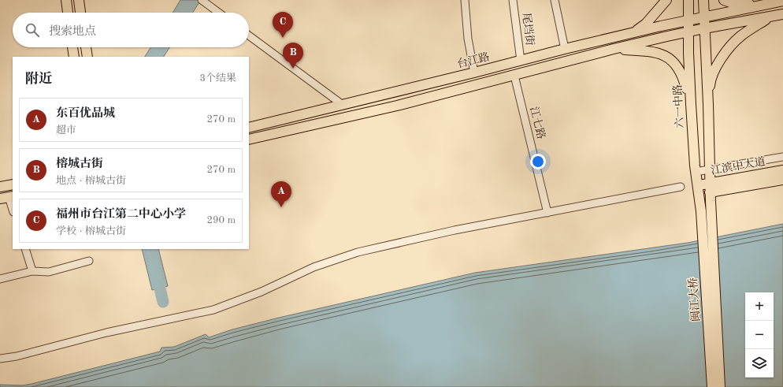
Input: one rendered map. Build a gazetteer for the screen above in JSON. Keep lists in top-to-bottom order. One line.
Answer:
{"streets":{"main road":["台江路","六一中路","江滨中大道","闽江大桥"],"street":["尾垱街","江七路"]},"crossings":[["尾垱街","台江路"],["台江路","六一中路"],["六一中路","江滨中大道"],["六一中路","闽江大桥"],["江滨中大道","闽江大桥"]],"page":{"pins":["C","B","A"],"search":"搜索地点","heading":["附近","3个结果"],"list":[{"mark":"A","name":"东百优品城","note":"超市","value":"270 m"},{"mark":"B","name":"榕城古街","note":"地点 · 榕城古街","value":"270 m"},{"mark":"C","name":"福州市台江第二中心小学","note":"学校 · 榕城古街","value":"290 m"}],"map_buttons":["+","−"]}}
